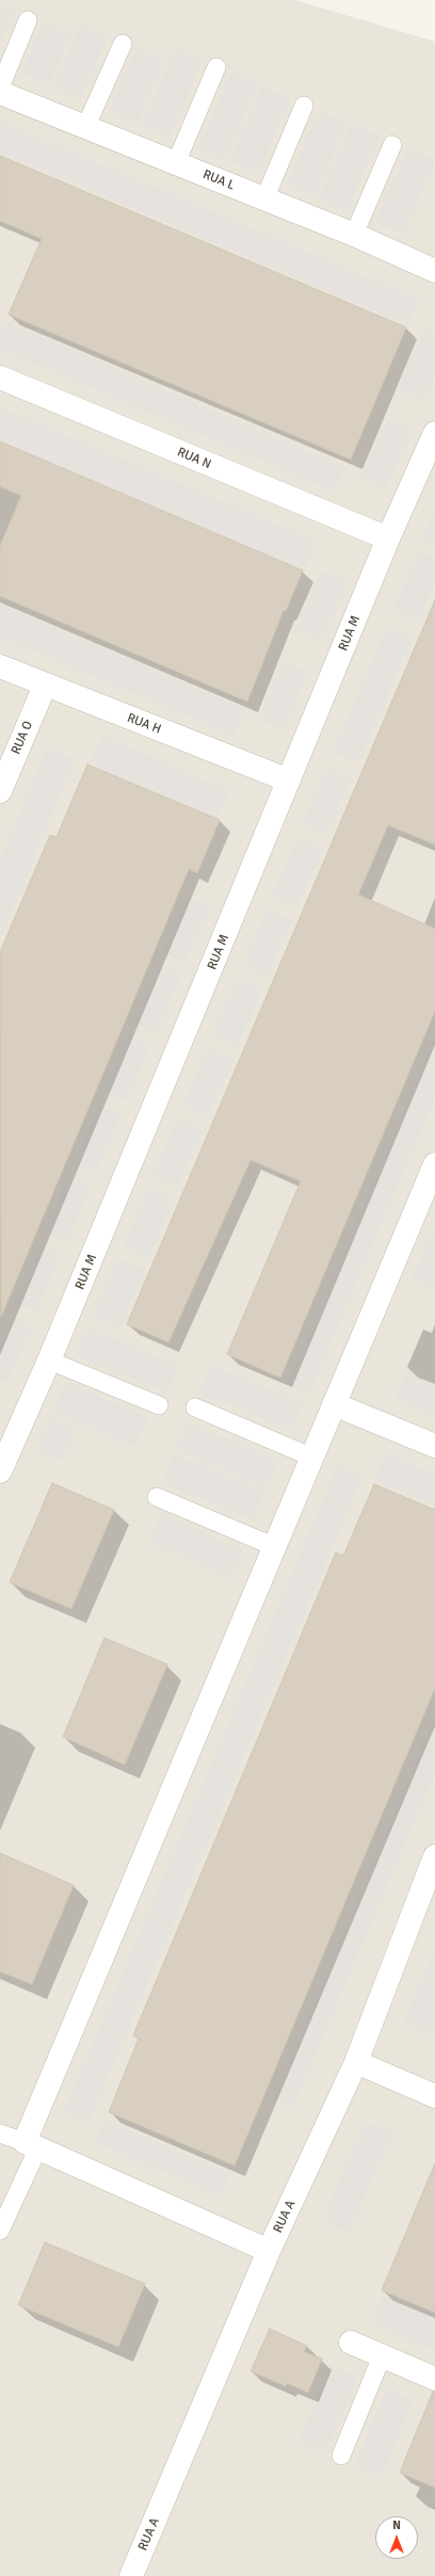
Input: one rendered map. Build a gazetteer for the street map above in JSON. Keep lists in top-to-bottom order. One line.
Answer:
{"streets":{"street":["RUA L","RUA N","RUA M","RUA H","RUA O","RUA A"]},"crossings":[["RUA N","RUA M"],["RUA M","RUA H"],["RUA H","RUA O"]],"north":"top"}
